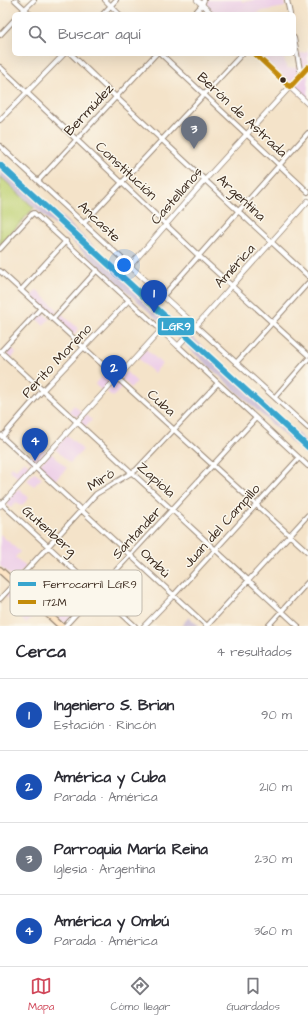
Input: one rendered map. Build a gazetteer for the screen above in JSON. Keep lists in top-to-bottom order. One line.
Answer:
{"streets":{"street":["Bermúdez","Berón de Astrada","Constitución","Castellanos","Argentina","Ancaste","América","Perito Moreno","Cuba","Miró","Zapiola","Juan del Campillo","Gutenberg","Santander","Ombú"]},"crossings":[["Bermúdez","Constitución"],["Bermúdez","Argentina"],["Bermúdez","Ancaste"],["Berón de Astrada","Castellanos"],["Constitución","Castellanos"],["Constitución","América"],["Castellanos","Argentina"],["Castellanos","Ancaste"],["Argentina","América"],["Ancaste","América"],["Perito Moreno","Cuba"],["Perito Moreno","Zapiola"],["Perito Moreno","Ombú"],["Cuba","Miró"],["Cuba","Juan del Campillo"],["Cuba","Santander"],["Miró","Zapiola"],["Miró","Gutenberg"],["Miró","Ombú"],["Zapiola","Juan del Campillo"],["Zapiola","Santander"],["Juan del Campillo","Ombú"],["Santander","Ombú"]],"lines":["transit line 172M","rail line LGR9"],"legend":["Ferrocarril LGR9","172M"],"page":{"search":"Buscar aquí","pins":["3","1","2","4"],"heading":["Cerca","4 resultados"],"list":[{"mark":"1","name":"Ingeniero S. Brian","note":"Estación · Rincón","value":"90 m"},{"mark":"2","name":"América y Cuba","note":"Parada · América","value":"210 m"},{"mark":"3","name":"Parroquia María Reina","note":"Iglesia · Argentina","value":"230 m"},{"mark":"4","name":"América y Ombú","note":"Parada · América","value":"360 m"}],"nav":["Mapa","Cómo llegar","Guardados"]}}
